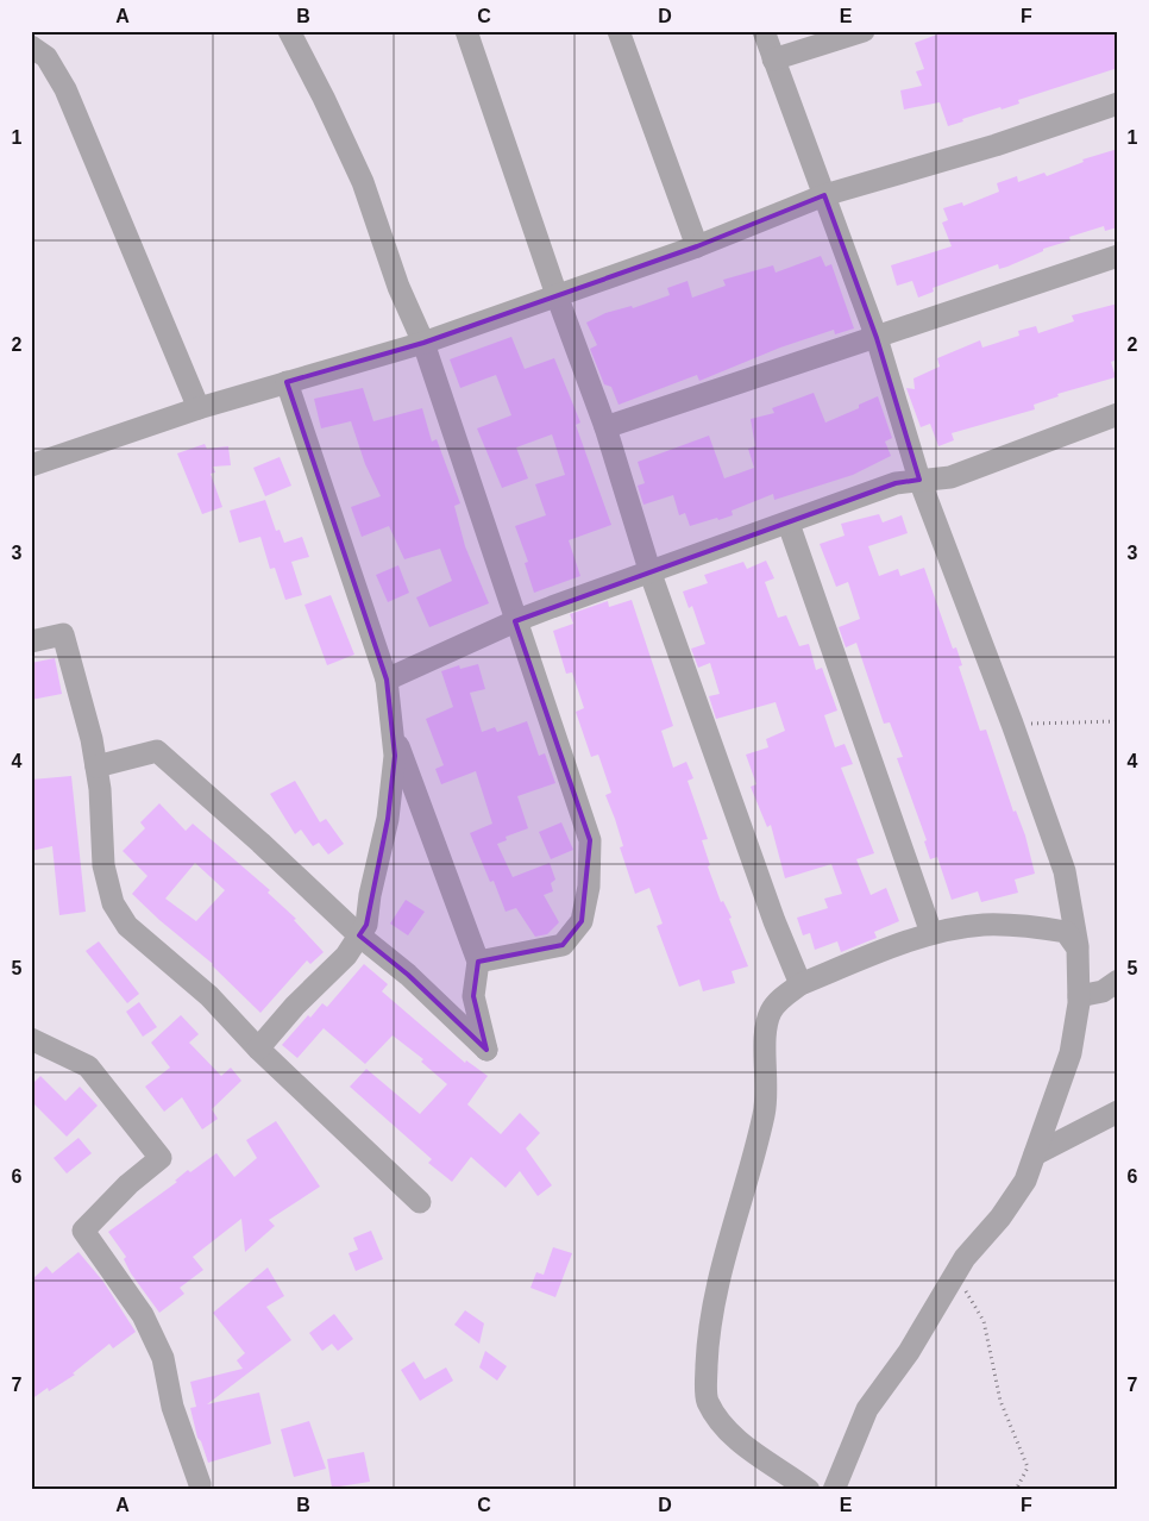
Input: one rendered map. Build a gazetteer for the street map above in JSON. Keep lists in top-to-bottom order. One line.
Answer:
{"grid":{"columns":["A","B","C","D","E","F"],"rows":["1","2","3","4","5","6","7"]}}
